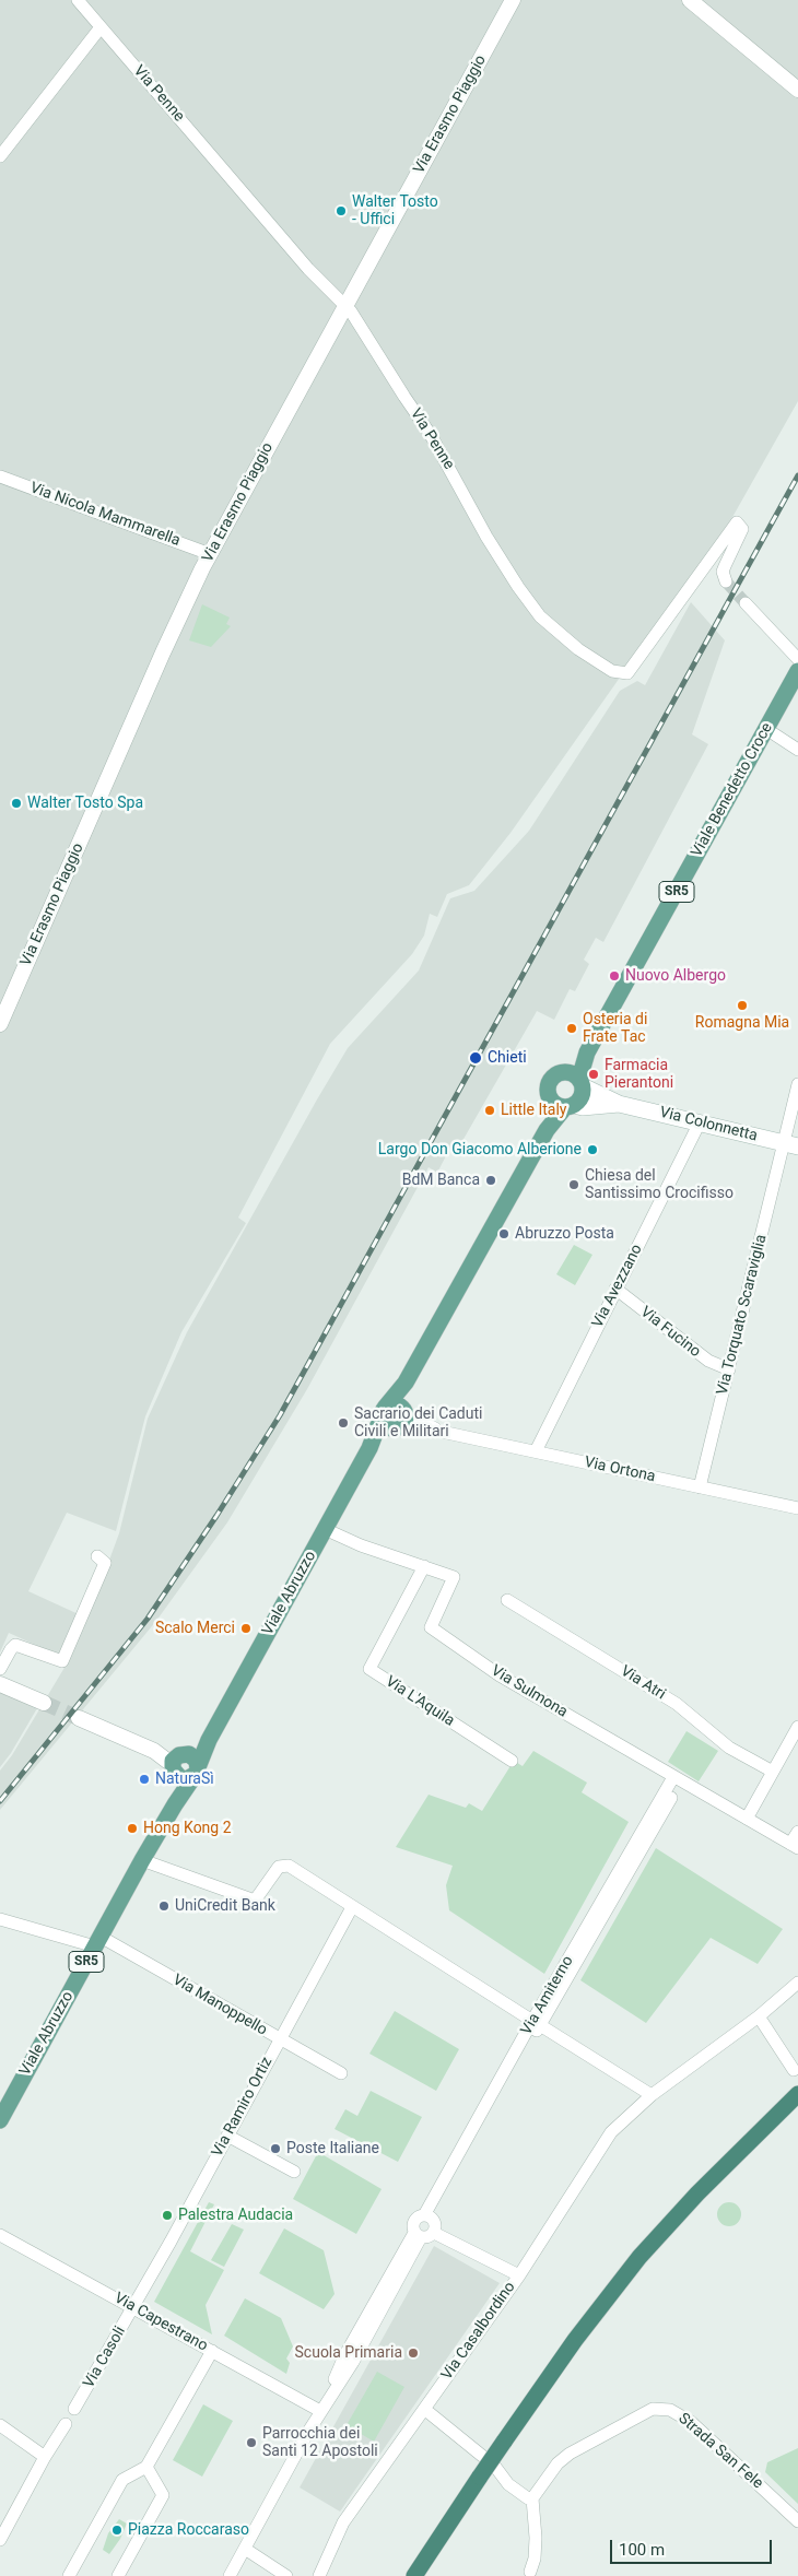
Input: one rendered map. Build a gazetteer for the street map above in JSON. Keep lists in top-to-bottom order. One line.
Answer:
{"streets":{"main road":["Viale Benedetto Croce","SR5","Via Colonnetta","Viale Abruzzo"],"street":["Via Penne","Via Erasmo Piaggio","Via Nicola Mammarella","Via Avezzano","Via Torquato Scaraviglia","Via Fucino","Via Ortona","Via Atri","Via Sulmona","Via L'Aquila","Via Amiterno","Via Manoppello","Via Ramiro Ortiz","Via Capestrano","Via Casalbordino","Via Casoli","Strada San Fele"]},"crossings":[["Via Penne","Via Erasmo Piaggio"],["Via Erasmo Piaggio","Via Nicola Mammarella"],["Viale Benedetto Croce","SR5"],["SR5","Viale Abruzzo"],["Via Colonnetta","Via Avezzano"],["Via Colonnetta","Via Torquato Scaraviglia"],["Via Avezzano","Via Fucino"],["Via Avezzano","Via Ortona"],["Via Torquato Scaraviglia","Via Fucino"],["Via Torquato Scaraviglia","Via Ortona"],["Via Ortona","Viale Abruzzo"],["Viale Abruzzo","Via Sulmona"],["Viale Abruzzo","Via Manoppello"],["Via Sulmona","Via L'Aquila"],["Via Sulmona","Via Amiterno"],["Via Manoppello","Via Ramiro Ortiz"],["Via Ramiro Ortiz","Via Capestrano"],["Via Ramiro Ortiz","Via Casoli"],["Via Capestrano","Via Casoli"]],"places":["Walter Tosto - Uffici","Walter Tosto Spa","Nuovo Albergo","Romagna Mia","Osteria di Frate Tac","Chieti","Farmacia Pierantoni","Little Italy","Largo Don Giacomo Alberione","BdM Banca","Chiesa del Santissimo Crocifisso","Abruzzo Posta","Sacrario dei Caduti Civili e Militari","Scalo Merci","NaturaSì","Hong Kong 2","UniCredit Bank","Poste Italiane","Palestra Audacia","Scuola Primaria","Parrocchia dei Santi 12 Apostoli","Piazza Roccaraso"],"scale_bar":"100 m"}
